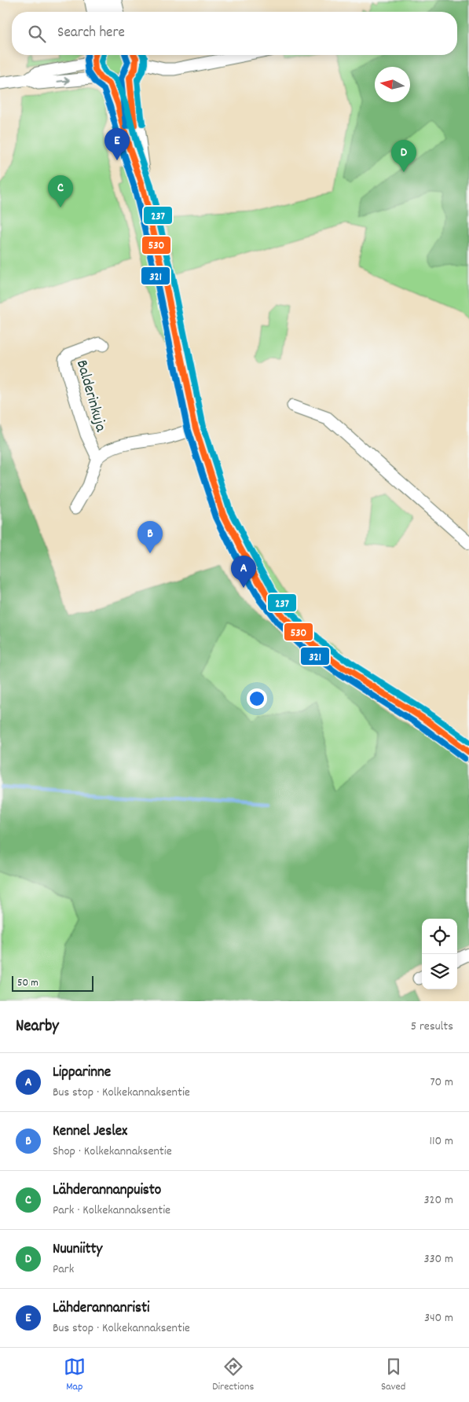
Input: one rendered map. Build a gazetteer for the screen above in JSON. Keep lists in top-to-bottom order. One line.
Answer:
{"streets":{"street":["Balderinkuja"]},"lines":["transit line 530","transit line 321","transit line 237"],"scale_bar":"50 m","north":"left","page":{"search":"Search here","pins":["E","D","C","B","A"],"scale":"50 m","heading":["Nearby","5 results"],"list":[{"mark":"A","name":"Lipparinne","note":"Bus stop · Kolkekannaksentie","value":"70 m"},{"mark":"B","name":"Kennel Jeslex","note":"Shop · Kolkekannaksentie","value":"110 m"},{"mark":"C","name":"Lähderannanpuisto","note":"Park · Kolkekannaksentie","value":"320 m"},{"mark":"D","name":"Nuuniitty","note":"Park","value":"330 m"},{"mark":"E","name":"Lähderannanristi","note":"Bus stop · Kolkekannaksentie","value":"340 m"}],"nav":["Map","Directions","Saved"]}}
